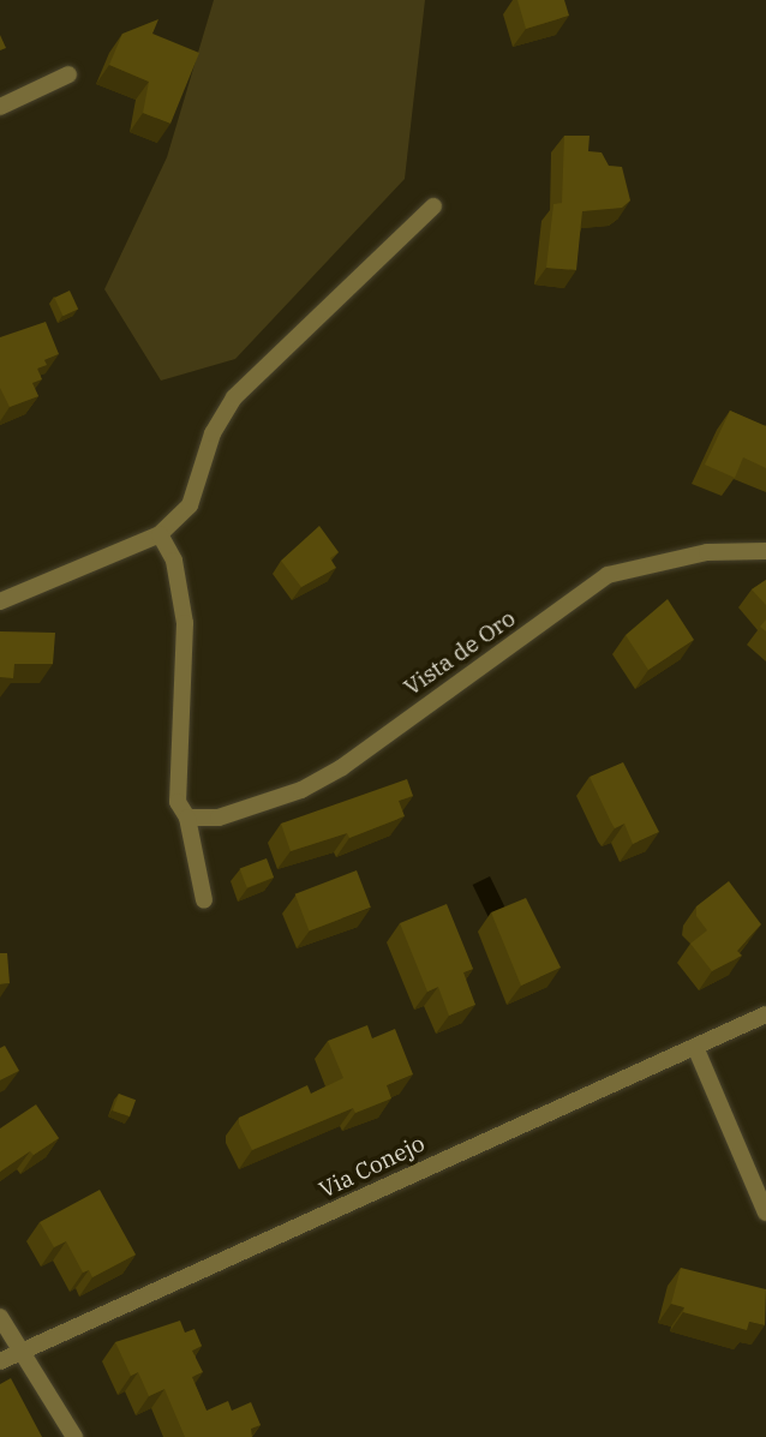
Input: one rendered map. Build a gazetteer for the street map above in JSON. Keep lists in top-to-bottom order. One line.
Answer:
{"streets":{"street":["Vista de Oro","Via Conejo"]}}
